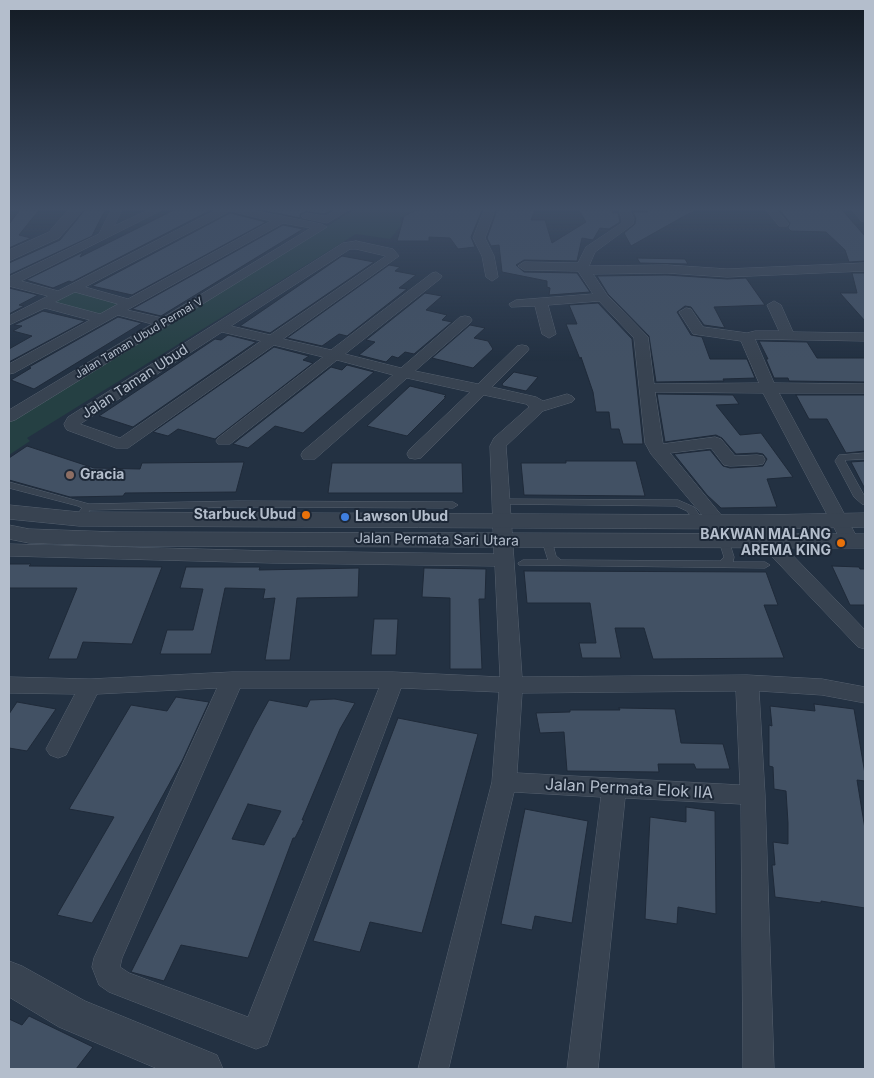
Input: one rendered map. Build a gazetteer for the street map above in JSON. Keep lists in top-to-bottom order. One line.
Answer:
{"streets":{"street":["Jalan Taman Ubud Permai V","Jalan Taman Ubud","Jalan Permata Sari Utara","Jalan Permata Elok IIA"]},"places":["Gracia","Starbuck Ubud","Lawson Ubud","BAKWAN MALANG AREMA KING"]}
